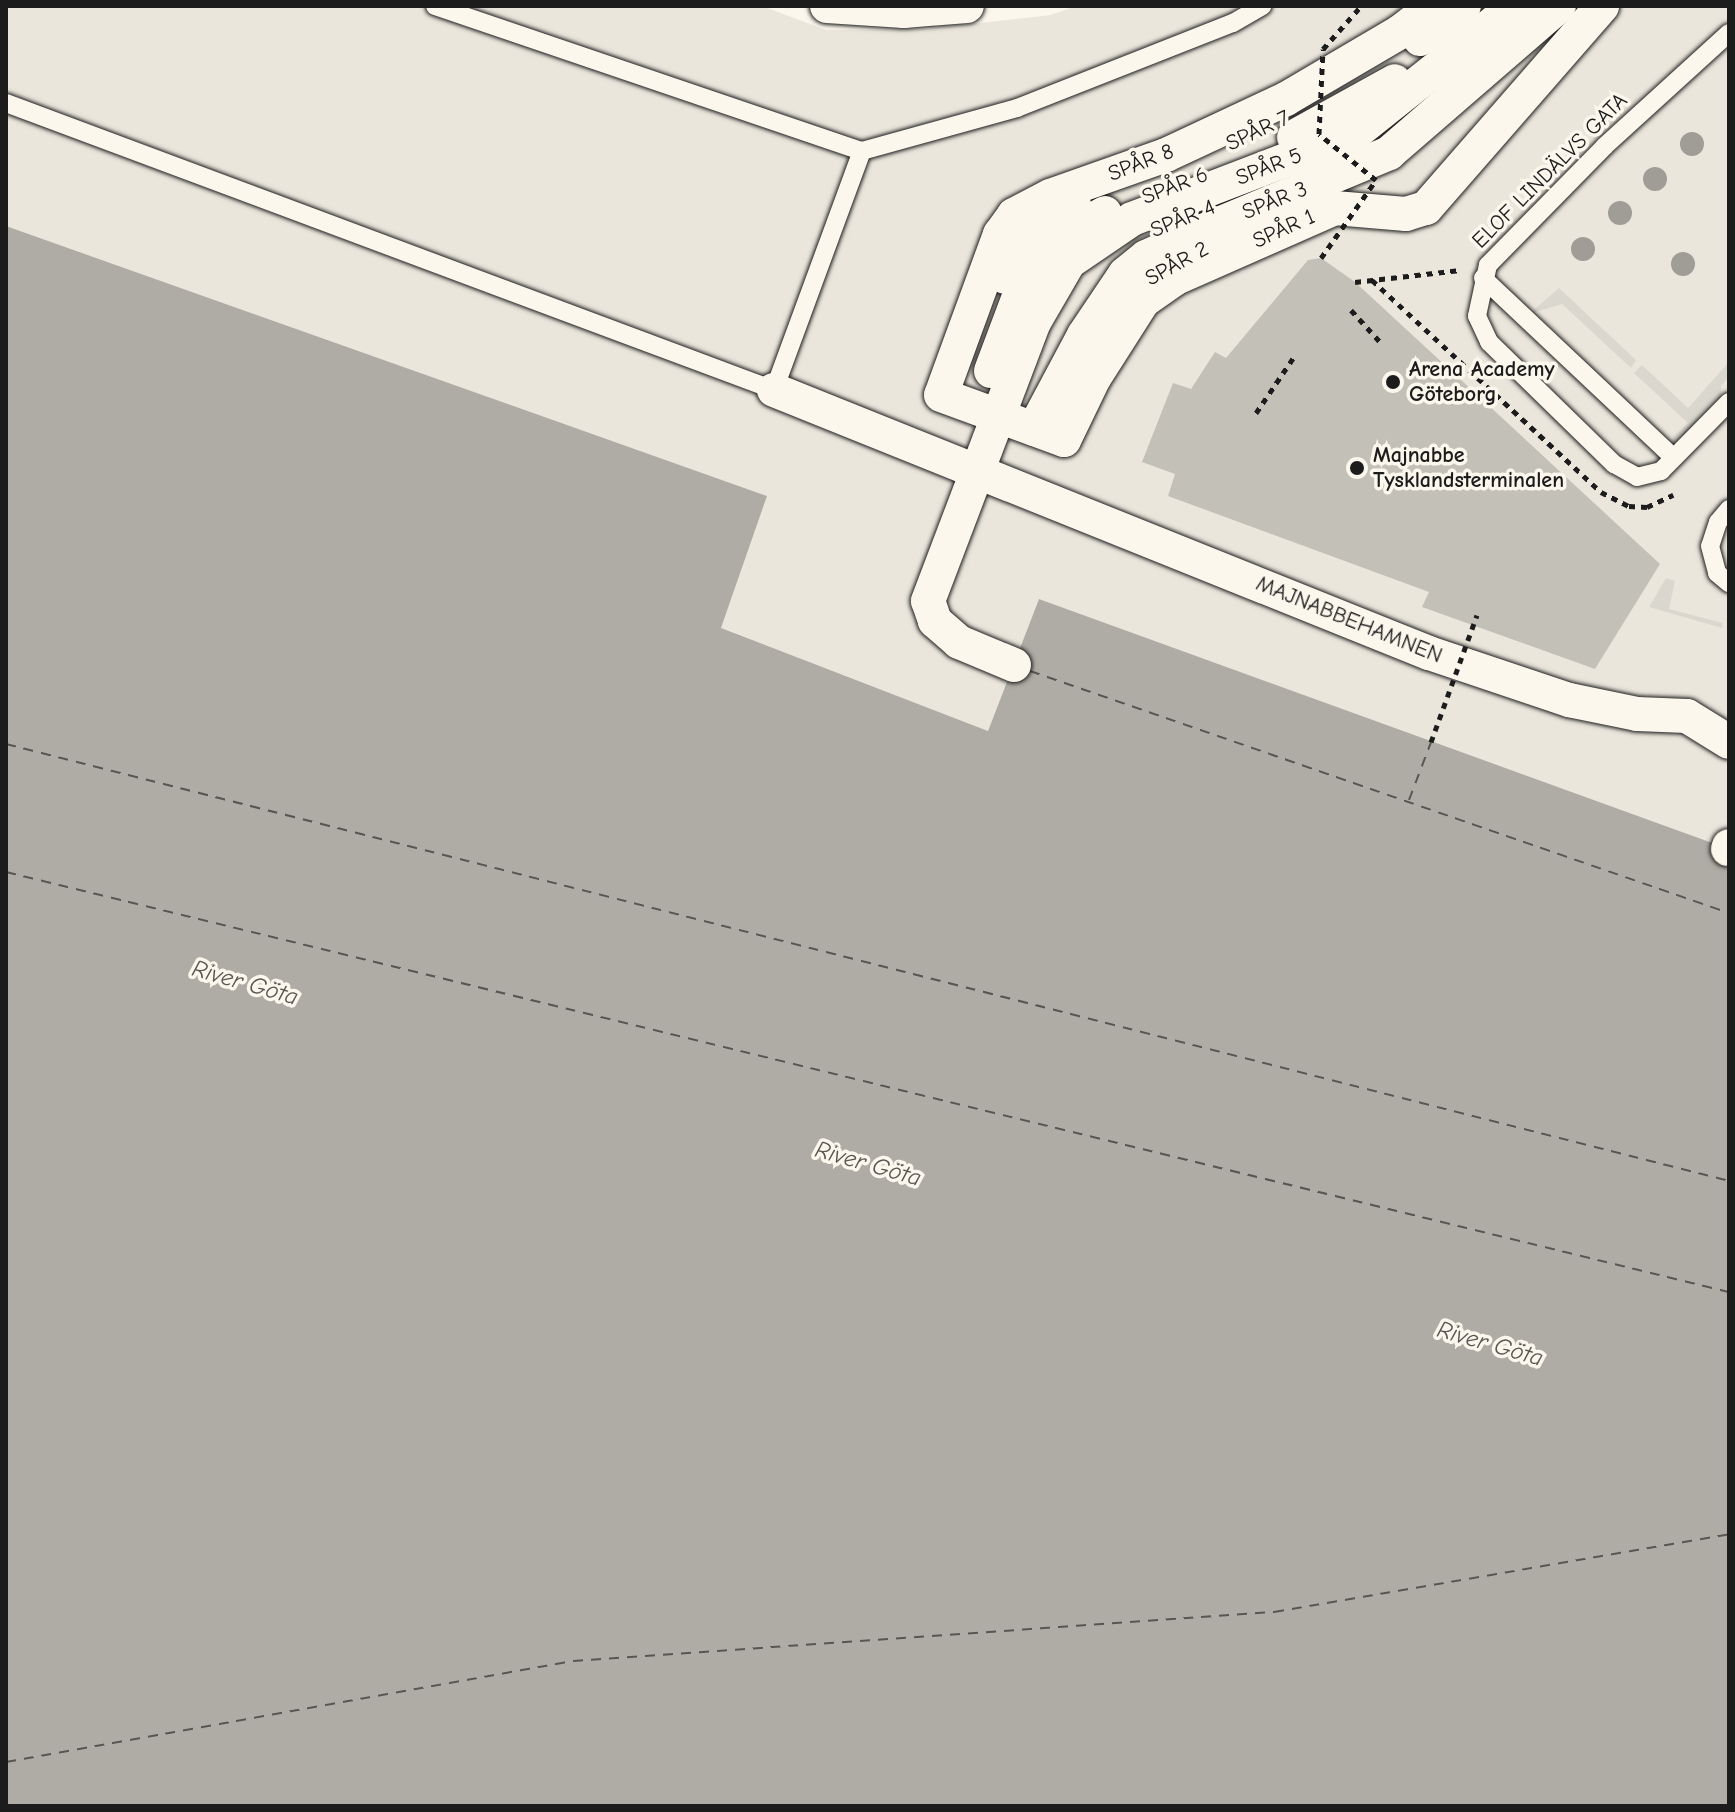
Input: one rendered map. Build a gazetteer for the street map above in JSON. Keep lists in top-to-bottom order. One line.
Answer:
{"streets":{"street":["SPÅR 7","SPÅR 8","SPÅR 5","SPÅR 6","SPÅR 3","SPÅR 4","SPÅR 1","SPÅR 2","MAJNABBEHAMNEN"],"lane":["ELOF LINDÄLVS GATA"]},"crossings":[["SPÅR 7","SPÅR 8"],["SPÅR 7","SPÅR 5"],["SPÅR 7","SPÅR 6"],["SPÅR 7","SPÅR 3"],["SPÅR 7","SPÅR 4"],["SPÅR 7","SPÅR 1"],["SPÅR 7","SPÅR 2"],["SPÅR 8","SPÅR 5"],["SPÅR 8","SPÅR 6"],["SPÅR 8","SPÅR 3"],["SPÅR 8","SPÅR 4"],["SPÅR 8","SPÅR 1"],["SPÅR 8","SPÅR 2"],["SPÅR 5","SPÅR 6"],["SPÅR 5","SPÅR 3"],["SPÅR 5","SPÅR 4"],["SPÅR 5","SPÅR 1"],["SPÅR 5","SPÅR 2"],["SPÅR 6","SPÅR 3"],["SPÅR 6","SPÅR 4"],["SPÅR 6","SPÅR 1"],["SPÅR 6","SPÅR 2"],["SPÅR 3","SPÅR 4"],["SPÅR 3","SPÅR 1"],["SPÅR 3","SPÅR 2"],["SPÅR 4","SPÅR 1"],["SPÅR 4","SPÅR 2"],["SPÅR 1","SPÅR 2"]],"water":["River Göta"],"places":["Arena Academy Göteborg","Majnabbe Tysklandsterminalen"]}
